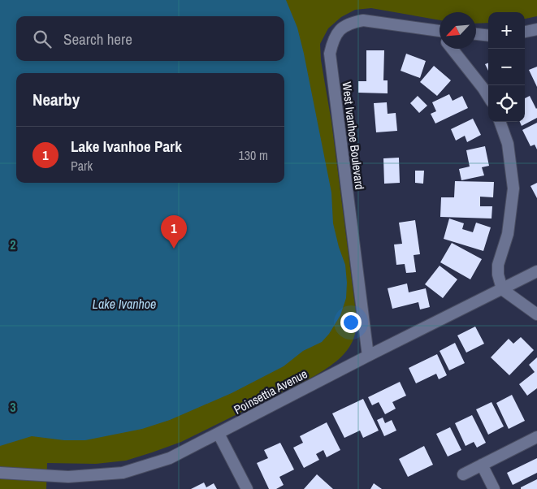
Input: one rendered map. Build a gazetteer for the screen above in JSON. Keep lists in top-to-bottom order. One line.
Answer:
{"streets":{"street":["West Ivanhoe Boulevard","Poinsettia Avenue"]},"crossings":[["West Ivanhoe Boulevard","Poinsettia Avenue"]],"water":["Lake Ivanhoe"],"north":"bottom left","page":{"map_buttons":["+","−"],"search":"Search here","heading":"Nearby","list":[{"mark":"1","name":"Lake Ivanhoe Park","note":"Park","value":"130 m"}],"pins":"1"},"grid":{"rows":["2","3"]}}
